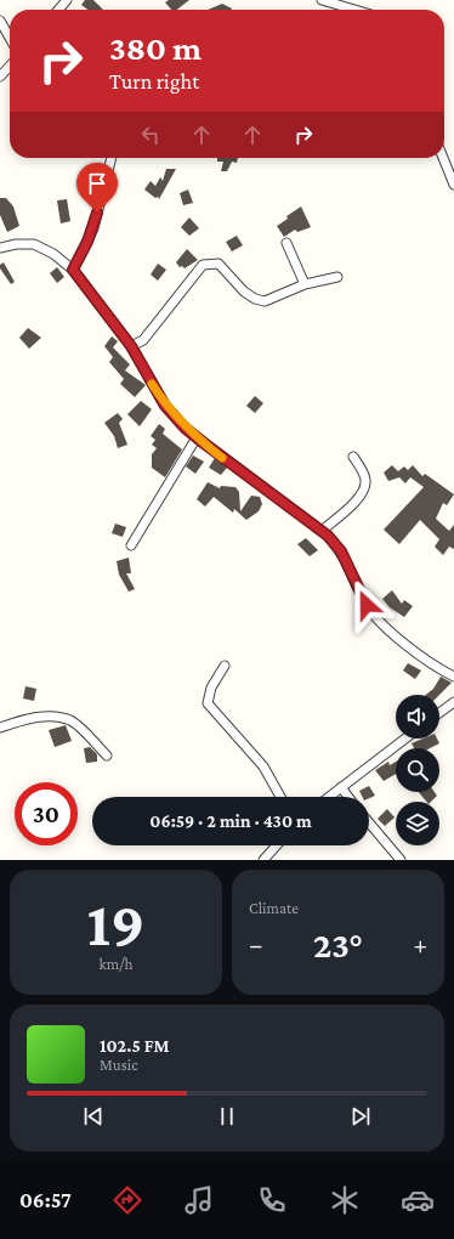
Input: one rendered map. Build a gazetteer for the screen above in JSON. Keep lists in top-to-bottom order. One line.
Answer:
{"page":{"turn":["380 m","Turn right"],"limit":"30","trip":"06:59 · 2 min · 430 m","tile":[["19","km/h"],"Climate"],"heat":["−","23°","+"],"song":["102.5 FM","Music"],"tabs":"06:57"}}
